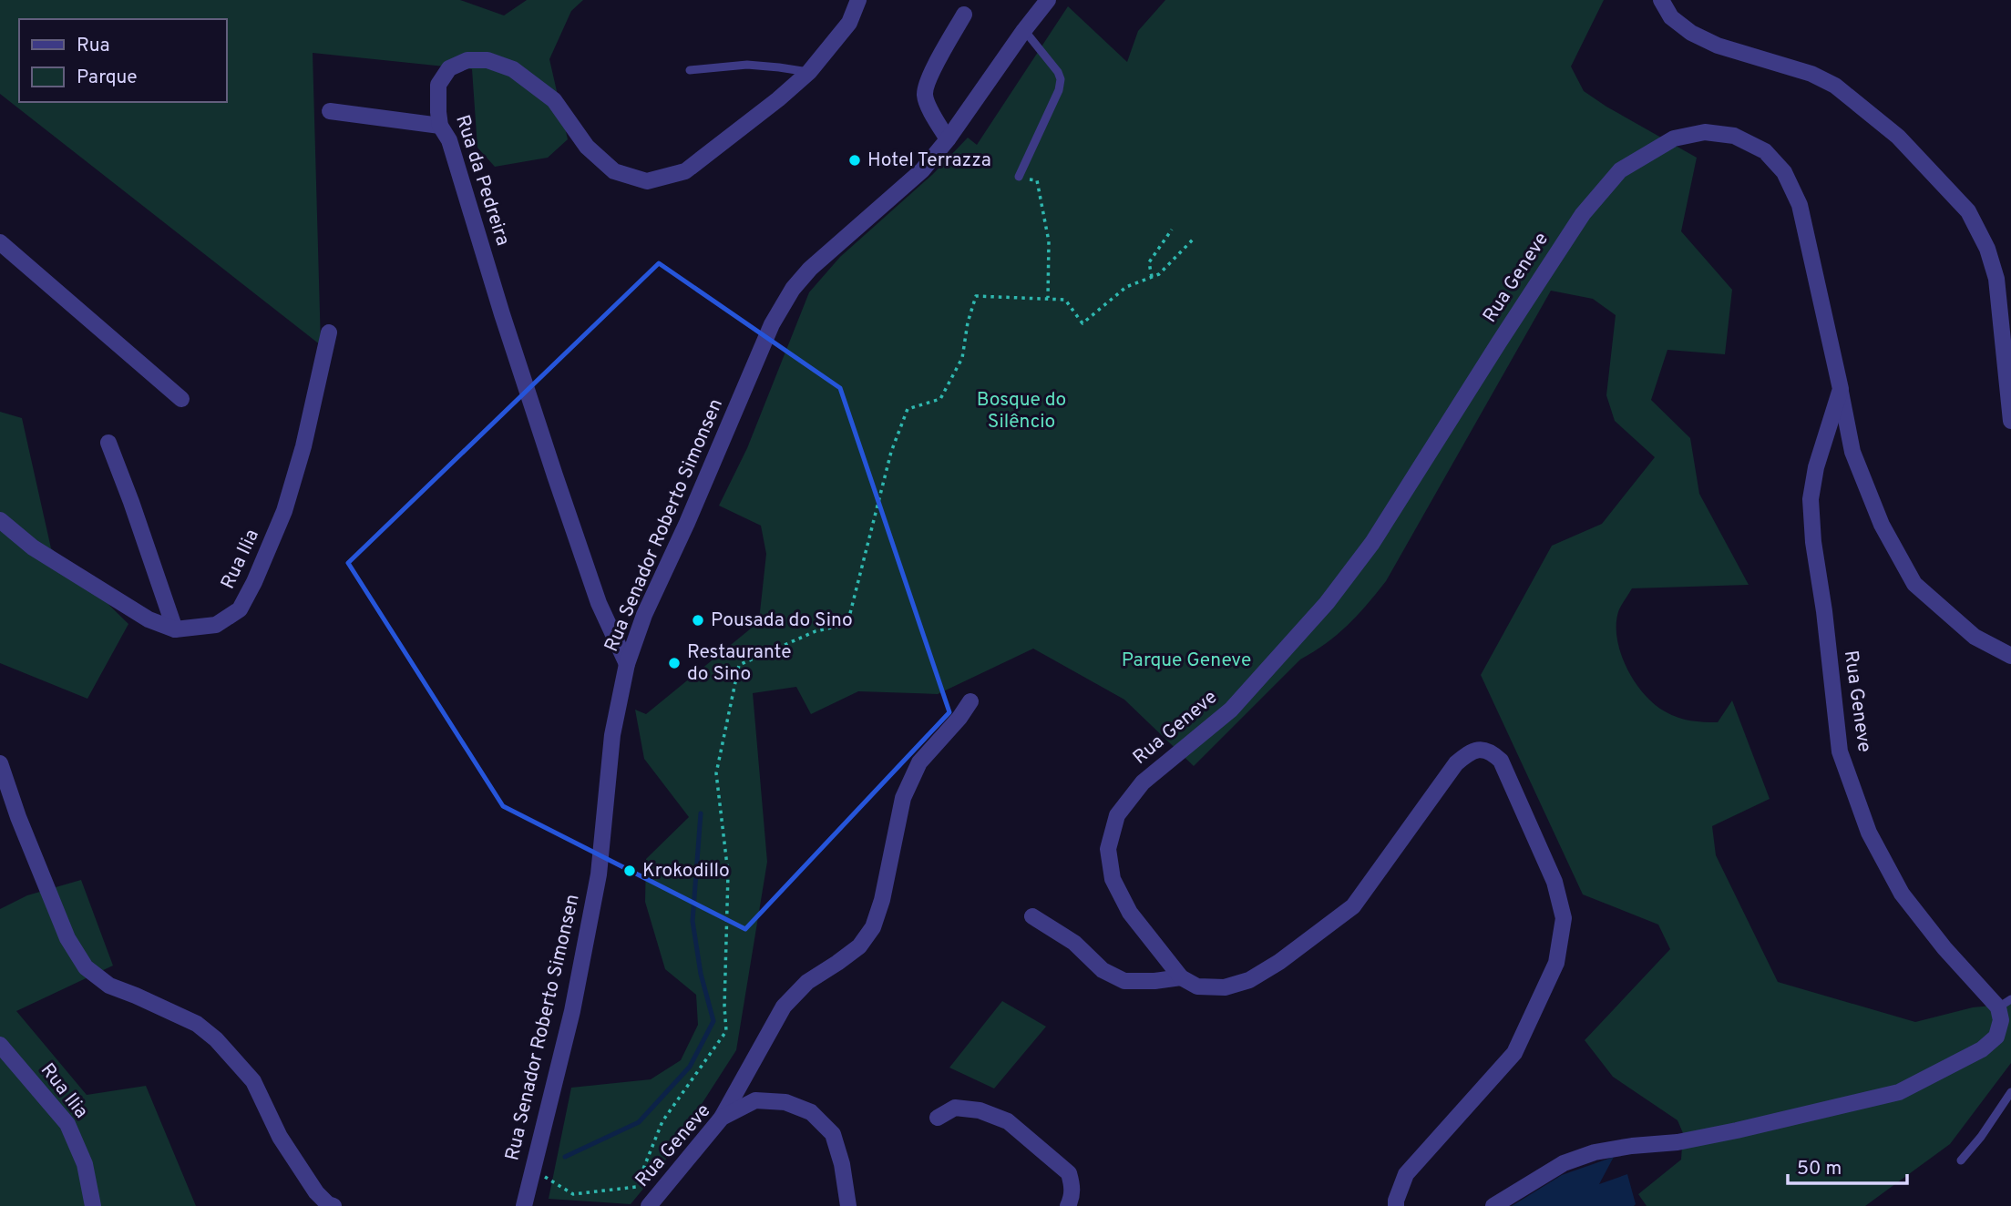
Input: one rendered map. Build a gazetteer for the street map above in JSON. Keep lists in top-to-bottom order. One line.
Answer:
{"streets":{"street":["Rua da Pedreira","Rua Geneve","Rua Senador Roberto Simonsen","Rua Ilia"]},"crossings":[["Rua da Pedreira","Rua Senador Roberto Simonsen"]],"parks":["Bosque do Silêncio","Parque Geneve"],"places":["Hotel Terrazza","Pousada do Sino","Restaurante do Sino","Krokodillo"],"legend":["Rua","Parque"],"scale_bar":"50 m"}
